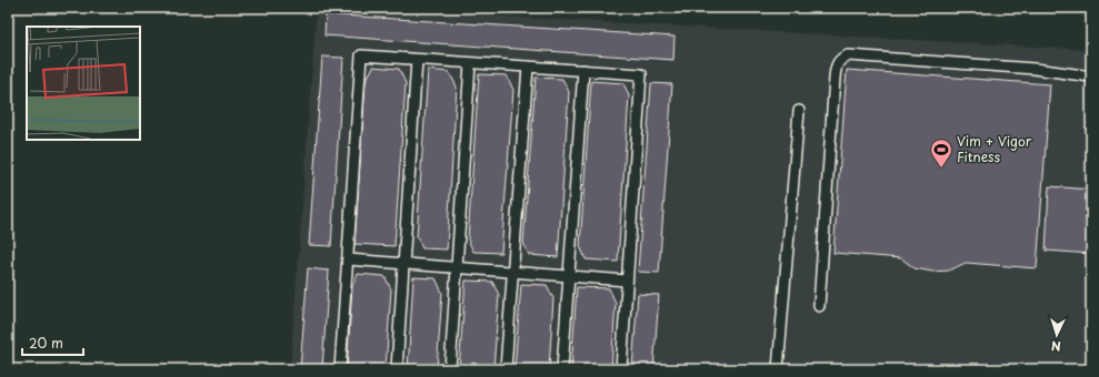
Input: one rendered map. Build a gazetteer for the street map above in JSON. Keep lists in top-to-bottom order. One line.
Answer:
{"places":{"sports":["Vim + Vigor Fitness"]},"scale_bar":"20 m","north":"bottom"}
